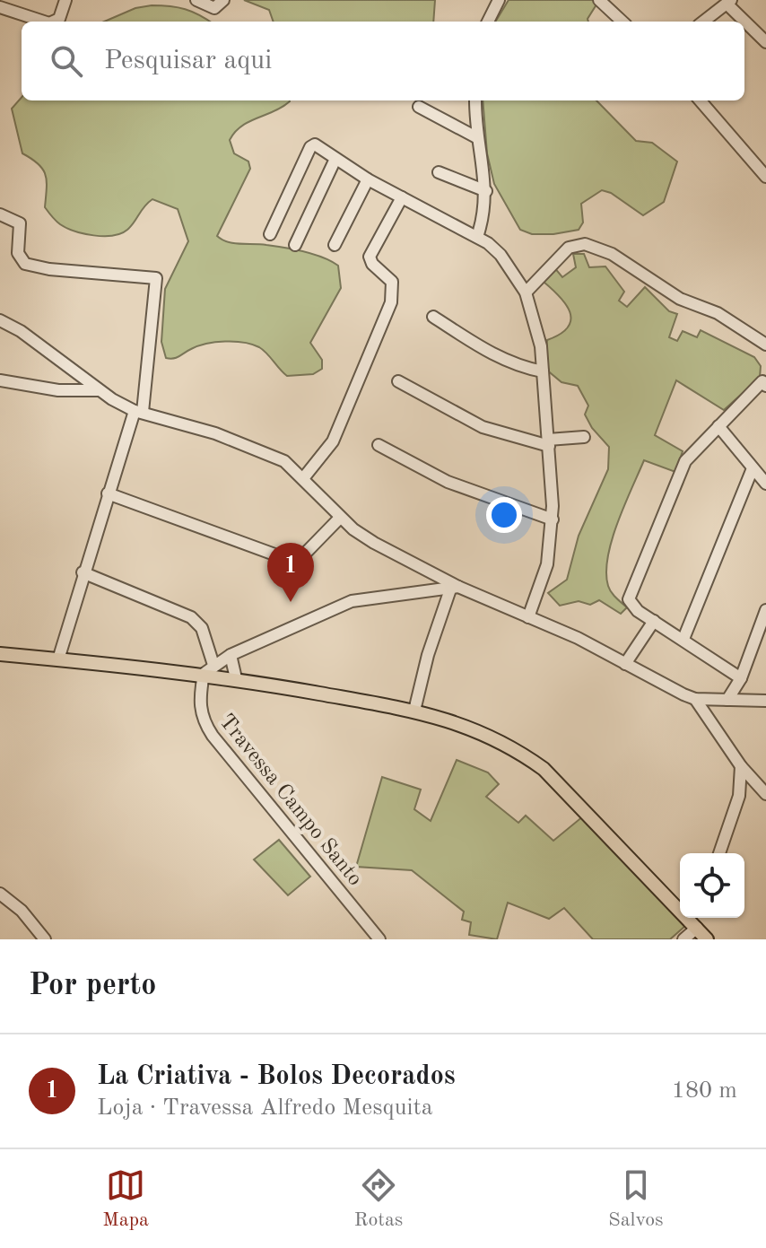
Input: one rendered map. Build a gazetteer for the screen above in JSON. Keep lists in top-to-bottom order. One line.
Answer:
{"streets":{"street":["Travessa Campo Santo"]},"page":{"search":"Pesquisar aqui","pins":"1","heading":"Por perto","list":[{"mark":"1","name":"La Criativa - Bolos Decorados","note":"Loja · Travessa Alfredo Mesquita","value":"180 m"}],"nav":["Mapa","Rotas","Salvos"]}}
